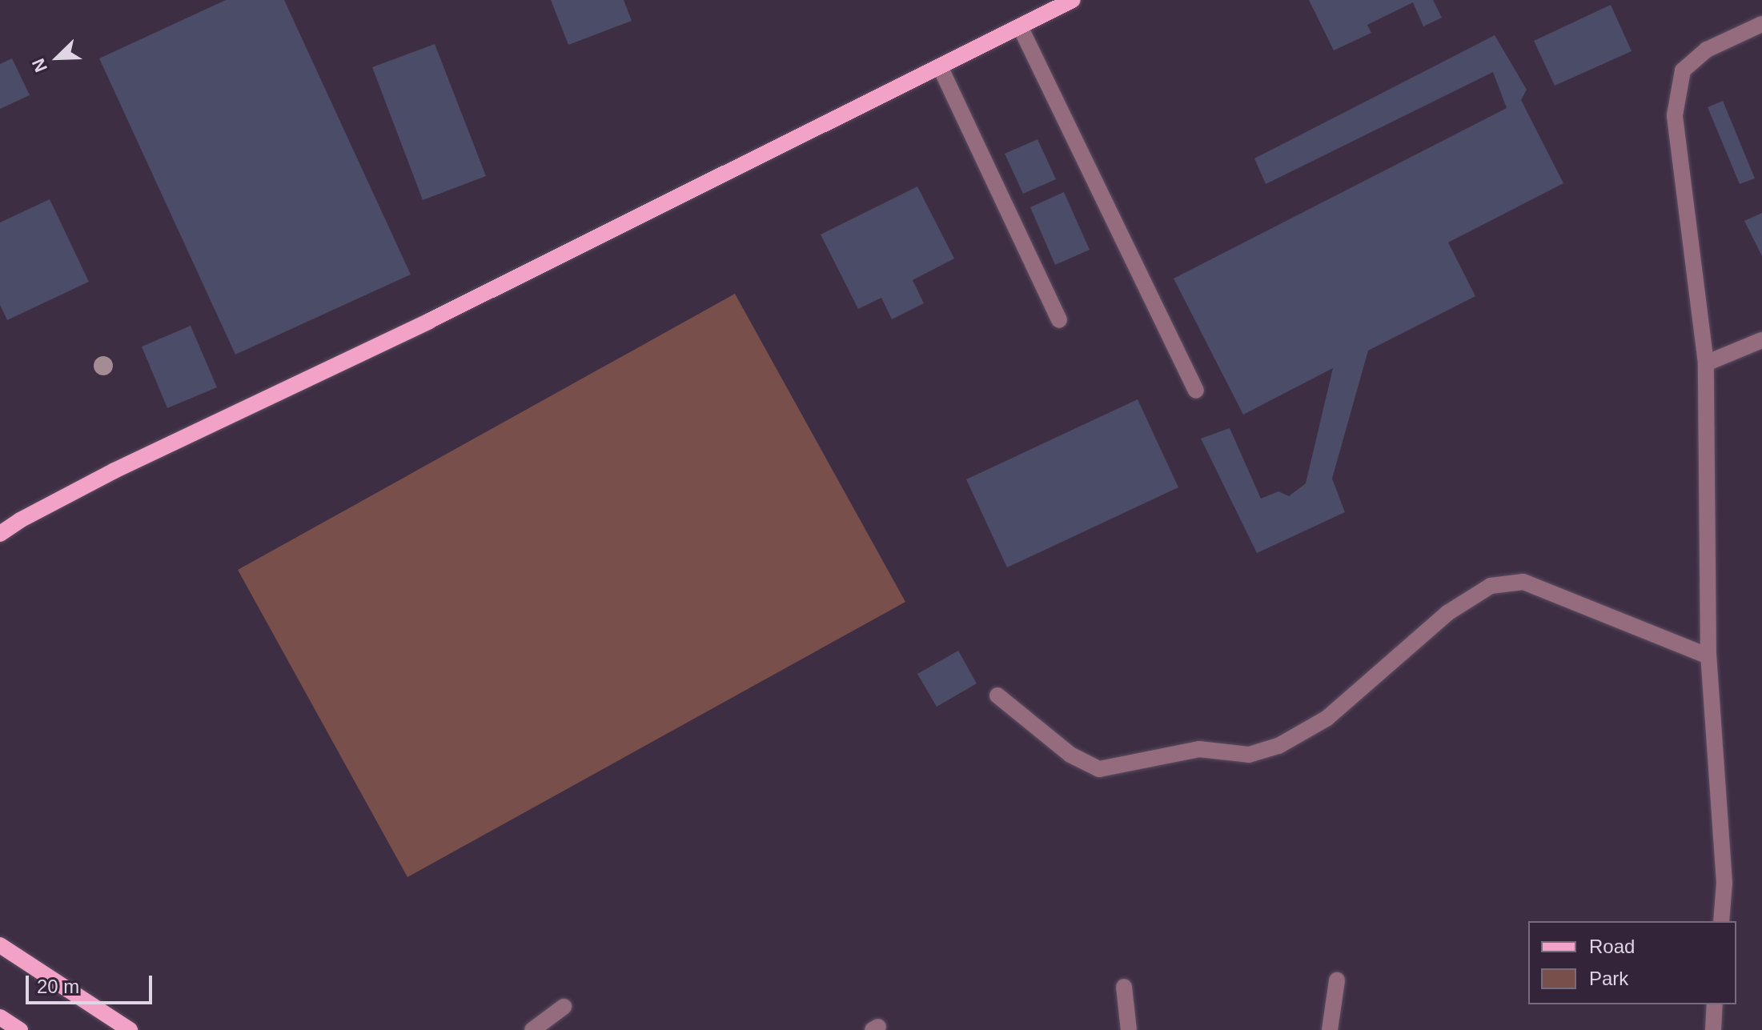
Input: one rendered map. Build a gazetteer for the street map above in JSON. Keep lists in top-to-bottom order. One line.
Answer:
{"legend":["Road","Park"],"scale_bar":"20 m","north":"bottom left"}
